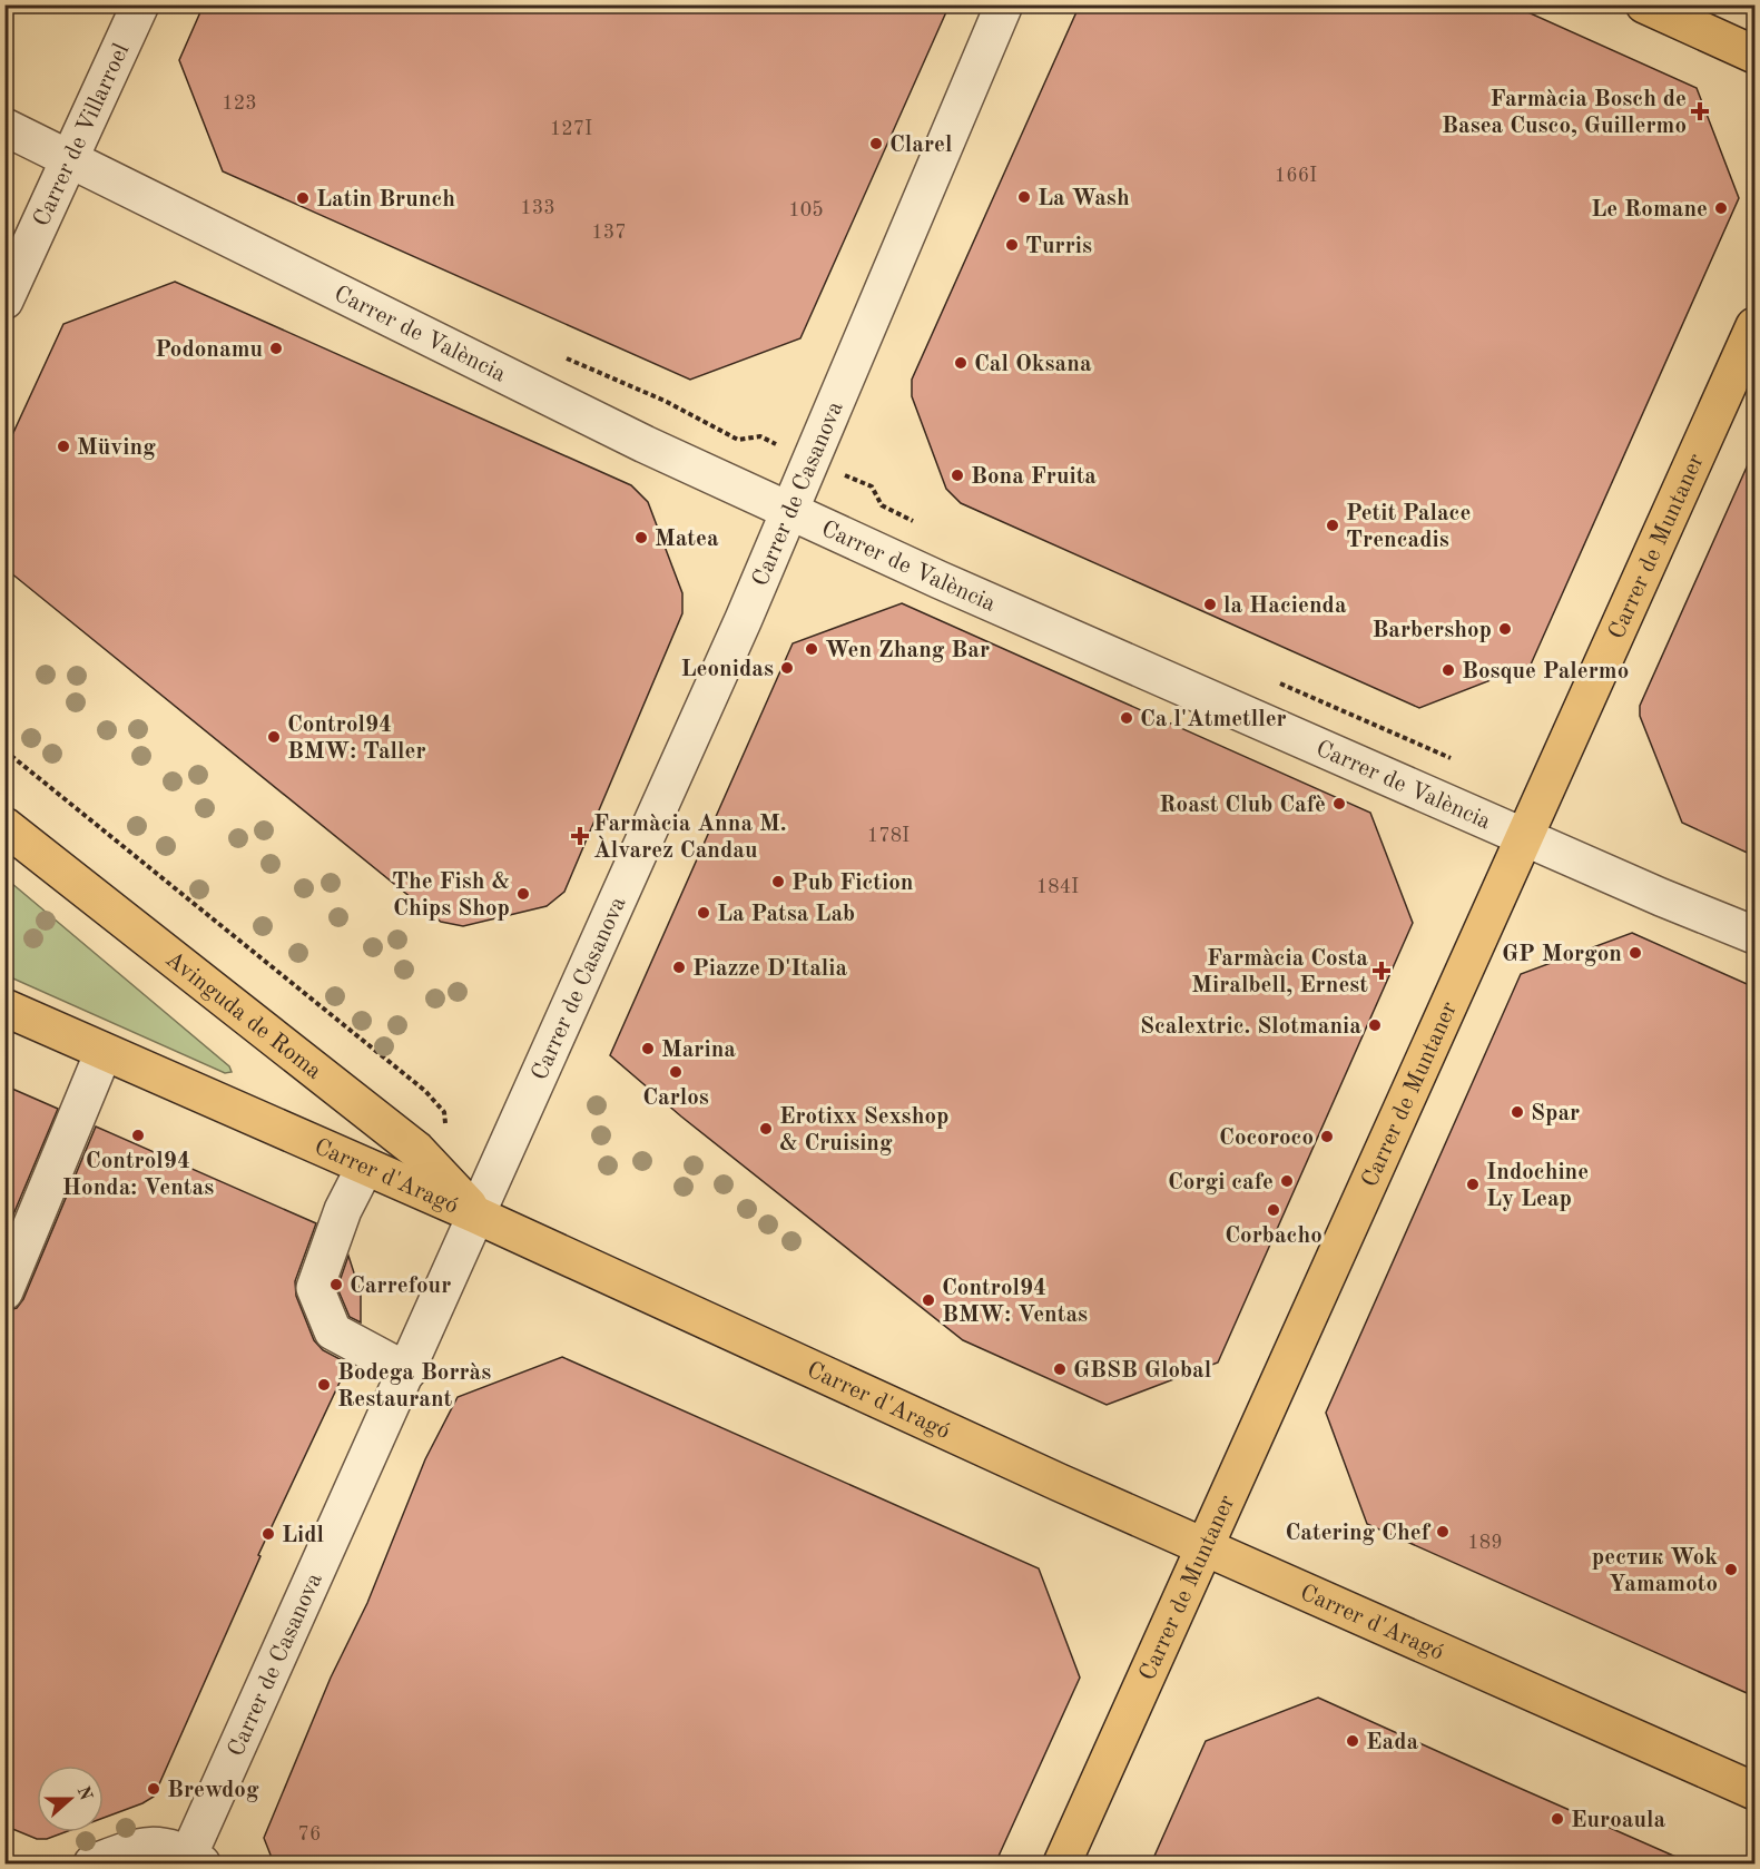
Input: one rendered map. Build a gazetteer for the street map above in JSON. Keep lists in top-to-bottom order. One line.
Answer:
{"streets":{"main road":["Carrer de Muntaner","Avinguda de Roma","Carrer d'Aragó"],"street":["Carrer de Villarroel","Carrer de València","Carrer de Casanova"]},"crossings":[["Carrer de Villarroel","Carrer de València"],["Carrer de València","Carrer de Casanova"],["Carrer de València","Carrer de Muntaner"],["Carrer de Casanova","Avinguda de Roma"],["Carrer de Casanova","Carrer d'Aragó"],["Carrer de Muntaner","Carrer d'Aragó"],["Avinguda de Roma","Carrer d'Aragó"]],"places":{"health":["Farmàcia Bosch de Basea Cusco, Guillermo","Farmàcia Anna M. Àlvarez Candau","Farmàcia Costa Miralbell, Ernest"],"other":["Clarel","La Wash","Latin Brunch","Le Romane","Turris","Podonamu","Cal Oksana","Müving","Bona Fruita","Petit Palace Trencadis","Matea","la Hacienda","Barbershop","Wen Zhang Bar","Leonidas","Bosque Palermo","Ca l'Atmetller","Control94 BMW: Taller","Roast Club Cafè","Pub Fiction","The Fish & Chips Shop","La Patsa Lab","GP Morgon","Piazze D'Italia","Scalextric. Slotmania","Marina","Carlos","Spar","Erotixx Sexshop & Cruising","Control94 Honda: Ventas","Cocoroco","Corgi cafe","Indochine Ly Leap","Corbacho","Carrefour","Control94 BMW: Ventas","GBSB Global","Bodega Borràs Restaurant","Catering Chef","Lidl","рестик Wok Yamamoto","Eada","Brewdog","Euroaula"]},"house_numbers":["123","127I","166I","133","105","137","178I","184I","189","76"],"north":"right"}
